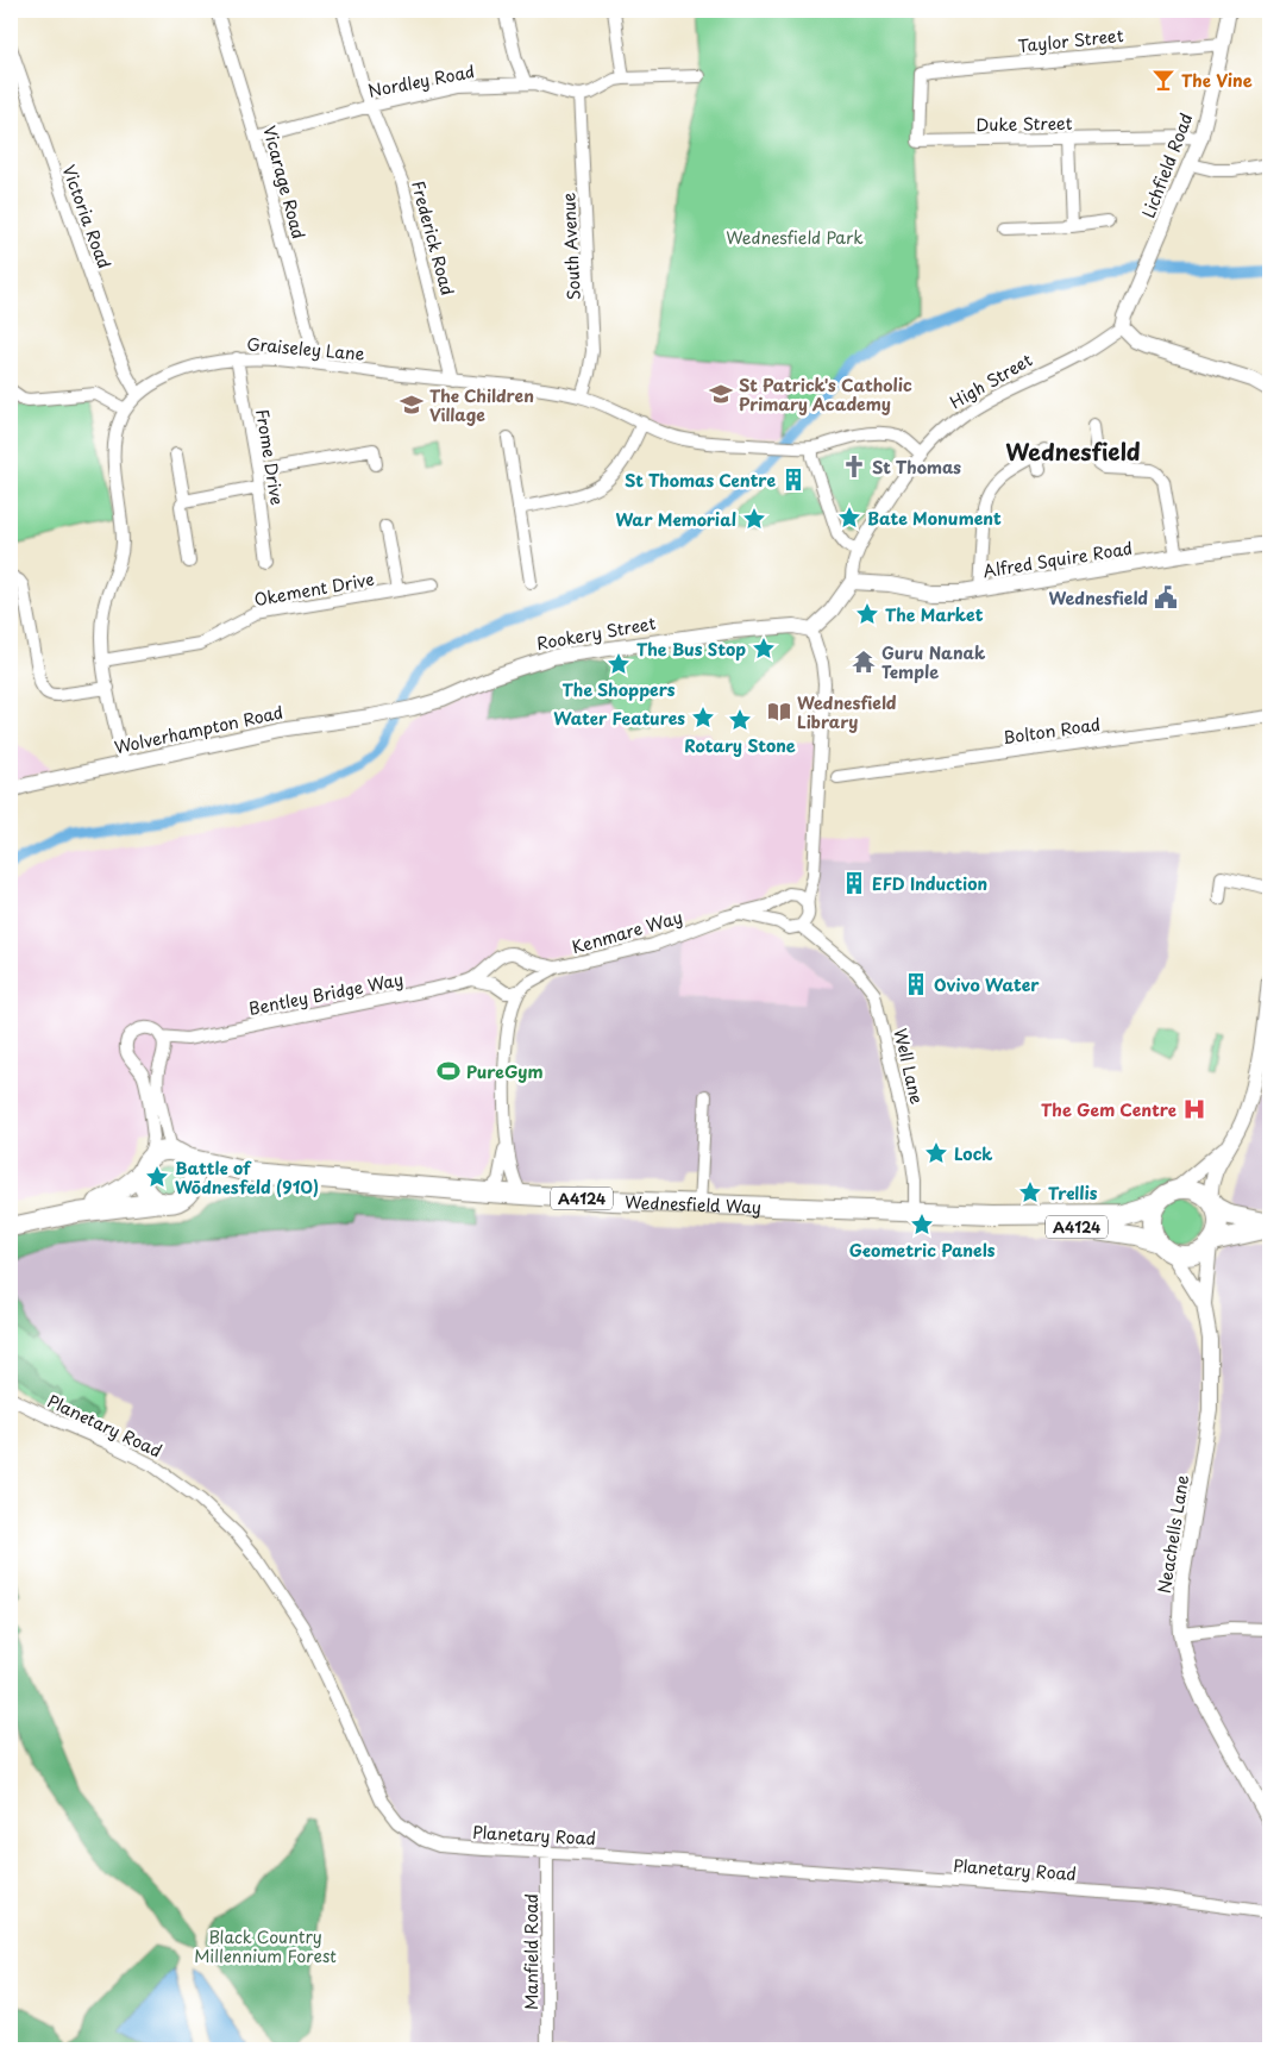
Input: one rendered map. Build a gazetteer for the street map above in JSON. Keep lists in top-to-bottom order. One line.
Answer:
{"streets":{"main road":["A4124","Wednesfield Way"],"street":["Taylor Street","Nordley Road","Duke Street","Lichfield Road","Vicarage Road","Victoria Road","Frederick Road","South Avenue","Graiseley Lane","High Street","Frome Drive","Alfred Squire Road","Okement Drive","Rookery Street","Wolverhampton Road","Bolton Road","Kenmare Way","Bentley Bridge Way","Well Lane","Planetary Road","Neachells Lane","Manfield Road"]},"crossings":[["Taylor Street","Duke Street"],["Taylor Street","Lichfield Road"],["Nordley Road","Vicarage Road"],["Nordley Road","Frederick Road"],["Nordley Road","South Avenue"],["Duke Street","Lichfield Road"],["Lichfield Road","High Street"],["Vicarage Road","Graiseley Lane"],["Victoria Road","Graiseley Lane"],["Frederick Road","Graiseley Lane"],["South Avenue","Graiseley Lane"],["Graiseley Lane","High Street"],["Graiseley Lane","Frome Drive"],["Graiseley Lane","Okement Drive"],["Graiseley Lane","Wolverhampton Road"],["High Street","Alfred Squire Road"],["High Street","Rookery Street"],["Rookery Street","Wolverhampton Road"],["Kenmare Way","Well Lane"],["Well Lane","Wednesfield Way"],["Wednesfield Way","Neachells Lane"],["Planetary Road","Manfield Road"]],"districts":["Wednesfield"],"parks":["Wednesfield Park","Black Country Millennium Forest"],"places":{"bar":["The Vine"],"school or university":["St Patrick's Catholic Primary Academy","The Children Village"],"church":["St Thomas"],"building":["St Thomas Centre","EFD Induction","Ovivo Water"],"place":["Bate Monument","War Memorial","The Market","The Bus Stop","The Shoppers","Water Features","Rotary Stone","Lock","Battle of Wōdnesfeld (910)","Trellis","Geometric Panels"],"public building":["Wednesfield"],"temple":["Guru Nanak Temple"],"library":["Wednesfield Library"],"sports":["PureGym"],"hospital":["The Gem Centre"]}}
